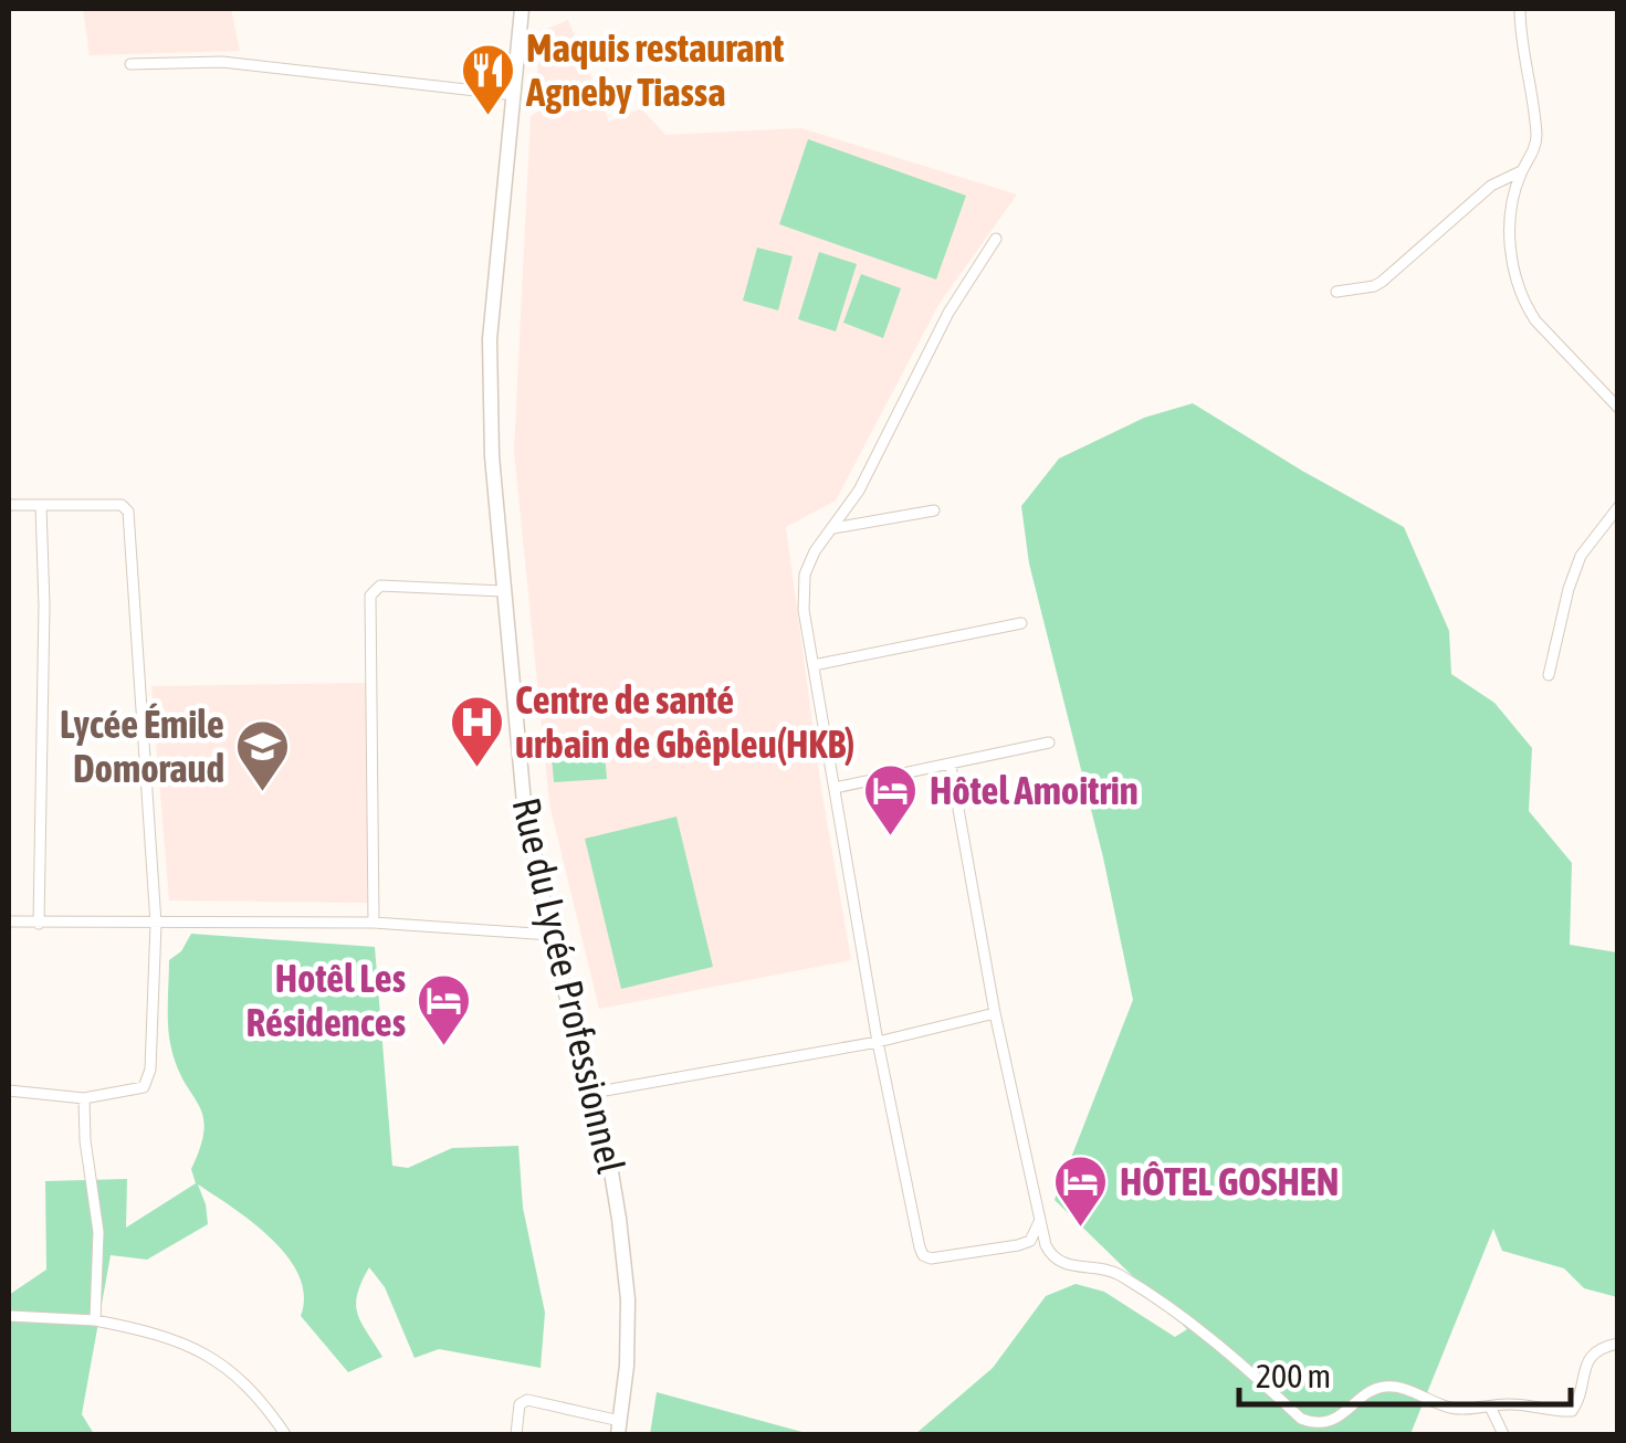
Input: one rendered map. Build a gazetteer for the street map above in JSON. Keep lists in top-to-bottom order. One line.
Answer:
{"streets":{"main road":["Rue du Lycée Professionnel"]},"places":{"restaurant":["Maquis restaurant Agneby Tiassa"],"hospital":["Centre de santé urbain de Gbêpleu(HKB)"],"school or university":["Lycée Émile Domoraud"],"hotel":["Hôtel Amoitrin","Hotêl Les Résidences","HÔTEL GOSHEN"]},"scale_bar":"200 m"}
